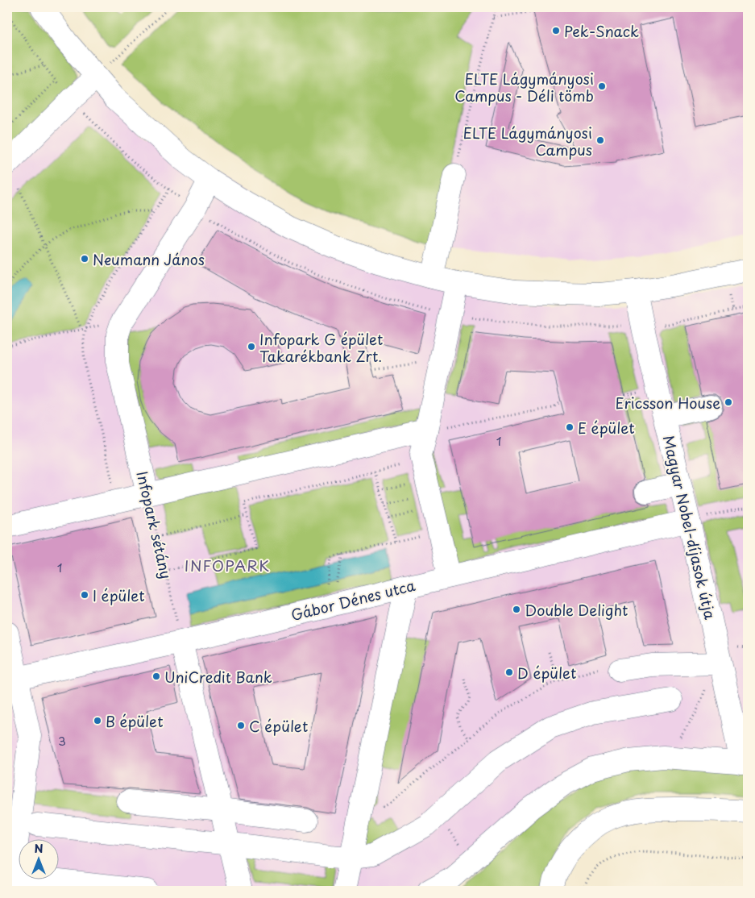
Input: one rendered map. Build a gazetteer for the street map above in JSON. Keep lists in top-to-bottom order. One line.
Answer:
{"streets":{"street":["Infopark sétány","Magyar Nobel-díjasok útja","Gábor Dénes utca"]},"crossings":[["Infopark sétány","Gábor Dénes utca"],["Magyar Nobel-díjasok útja","Gábor Dénes utca"]],"districts":["INFOPARK"],"places":["Pek-Snack","ELTE Lágymányosi Campus - Déli tömb","ELTE Lágymányosi Campus","Neumann János","Infopark G épület Takarékbank Zrt.","Ericsson House","E épület","I épület","Double Delight","D épület","UniCredit Bank","B épület","C épület"],"house_numbers":["1","1","3"],"north":"top"}
